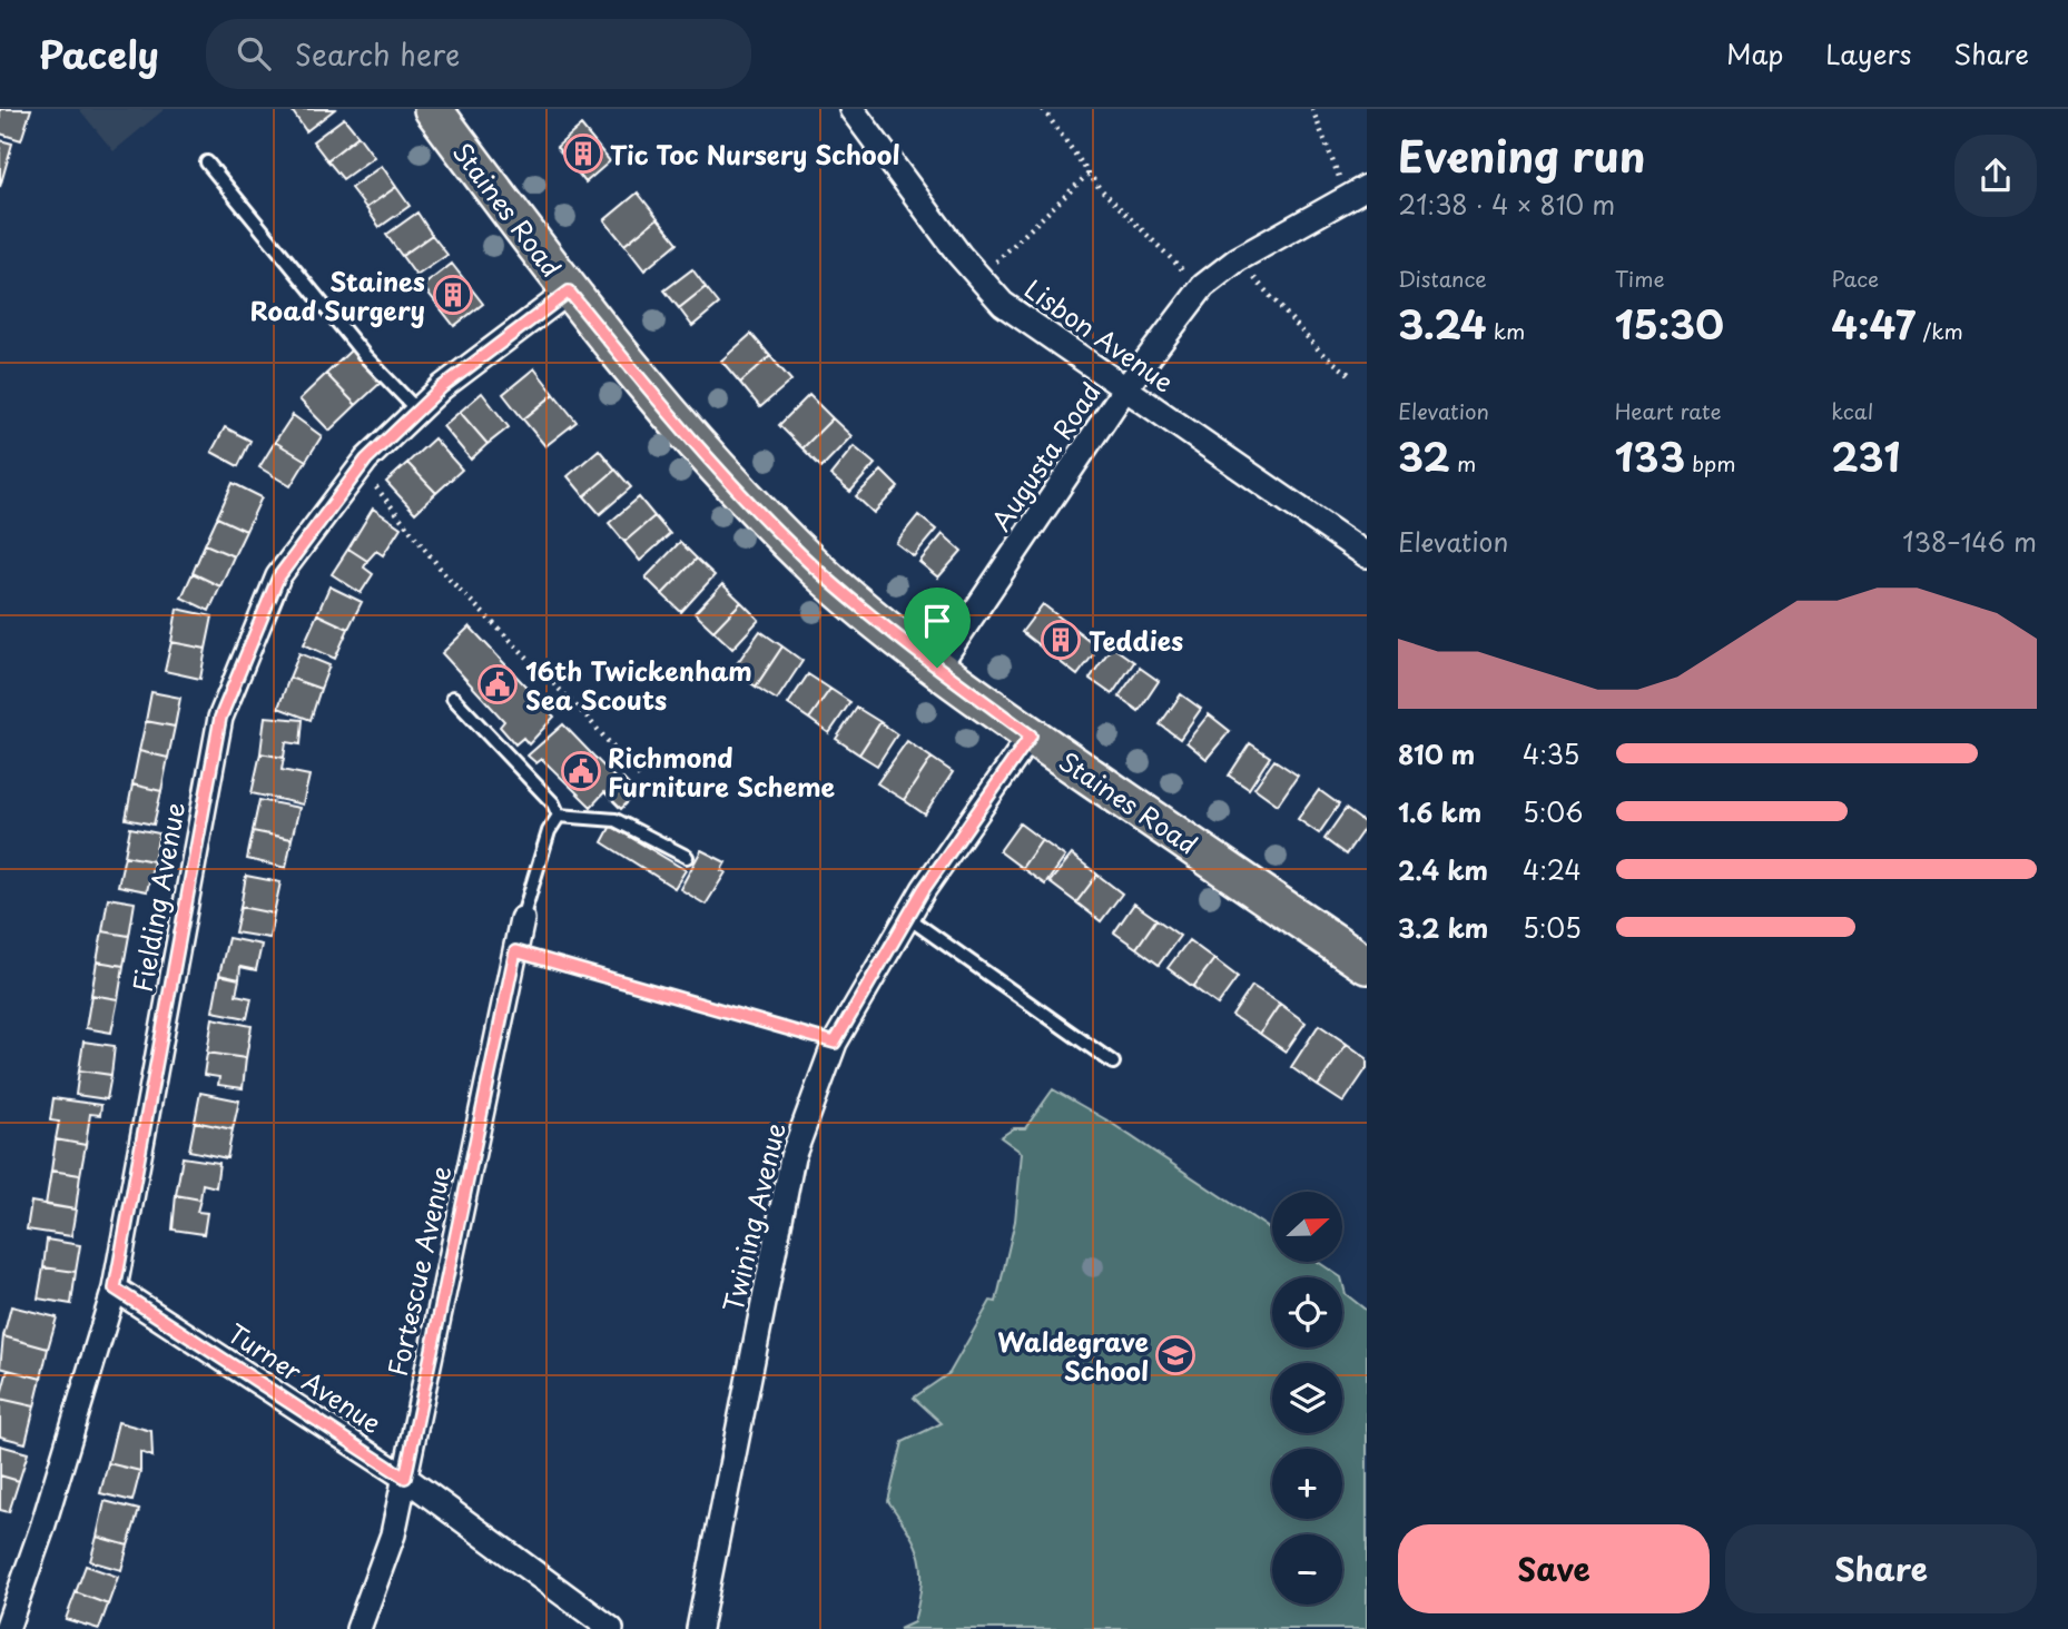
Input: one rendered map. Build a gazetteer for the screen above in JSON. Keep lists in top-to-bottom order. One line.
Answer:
{"streets":{"main road":["Staines Road"],"street":["Lisbon Avenue","Augusta Road","Fielding Avenue","Twining Avenue","Fortescue Avenue","Turner Avenue"]},"crossings":[["Staines Road","Augusta Road"],["Staines Road","Fielding Avenue"],["Staines Road","Twining Avenue"],["Lisbon Avenue","Augusta Road"],["Fielding Avenue","Turner Avenue"],["Fortescue Avenue","Turner Avenue"]],"places":{"building":["Tic Toc Nursery School","Staines Road Surgery","Teddies"],"public building":["16th Twickenham Sea Scouts","Richmond Furniture Scheme"],"school or university":["Waldegrave School"]},"north":"right","page":{"header":"Pacely","search":"Search here","nav":["Map","Layers","Share"],"heading":["Evening run","21:38 · 4 × 810 m"],"stats":[["Distance","3.24 km"],["Time","15:30"],["Pace","4:47 /km"],["Elevation","32 m"],["Heart rate","133 bpm"],["kcal","231"]],"chart":["Elevation","138–146 m"],"list":[{"name":"810 m","note":"4:35"},{"name":"1.6 km","note":"5:06"},{"name":"2.4 km","note":"4:24"},{"name":"3.2 km","note":"5:05"}],"map_buttons":["+","−"],"buttons":["Save","Share"]}}
